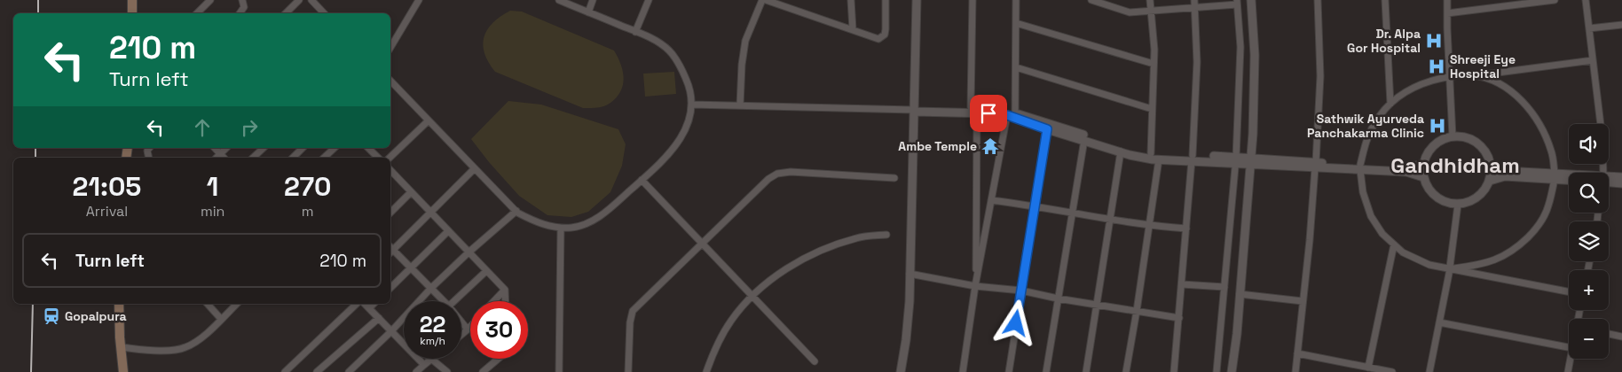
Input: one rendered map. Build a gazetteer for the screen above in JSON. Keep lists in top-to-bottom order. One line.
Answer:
{"districts":["Gandhidham"],"places":{"hospital":["Dr. Alpa Gor Hospital","Shreeji Eye Hospital","Sathwik Ayurveda Panchakarma Clinic"],"temple":["Ambe Temple"],"station":["Gopalpura"]},"page":{"turn":["210 m","Turn left"],"map_buttons":["+","−"],"eta":["21:05","Arrival","1","min","270","m"],"list":[{"name":"Turn left","value":"210 m"}],"speed":"22 km/h","limit":"30"}}
